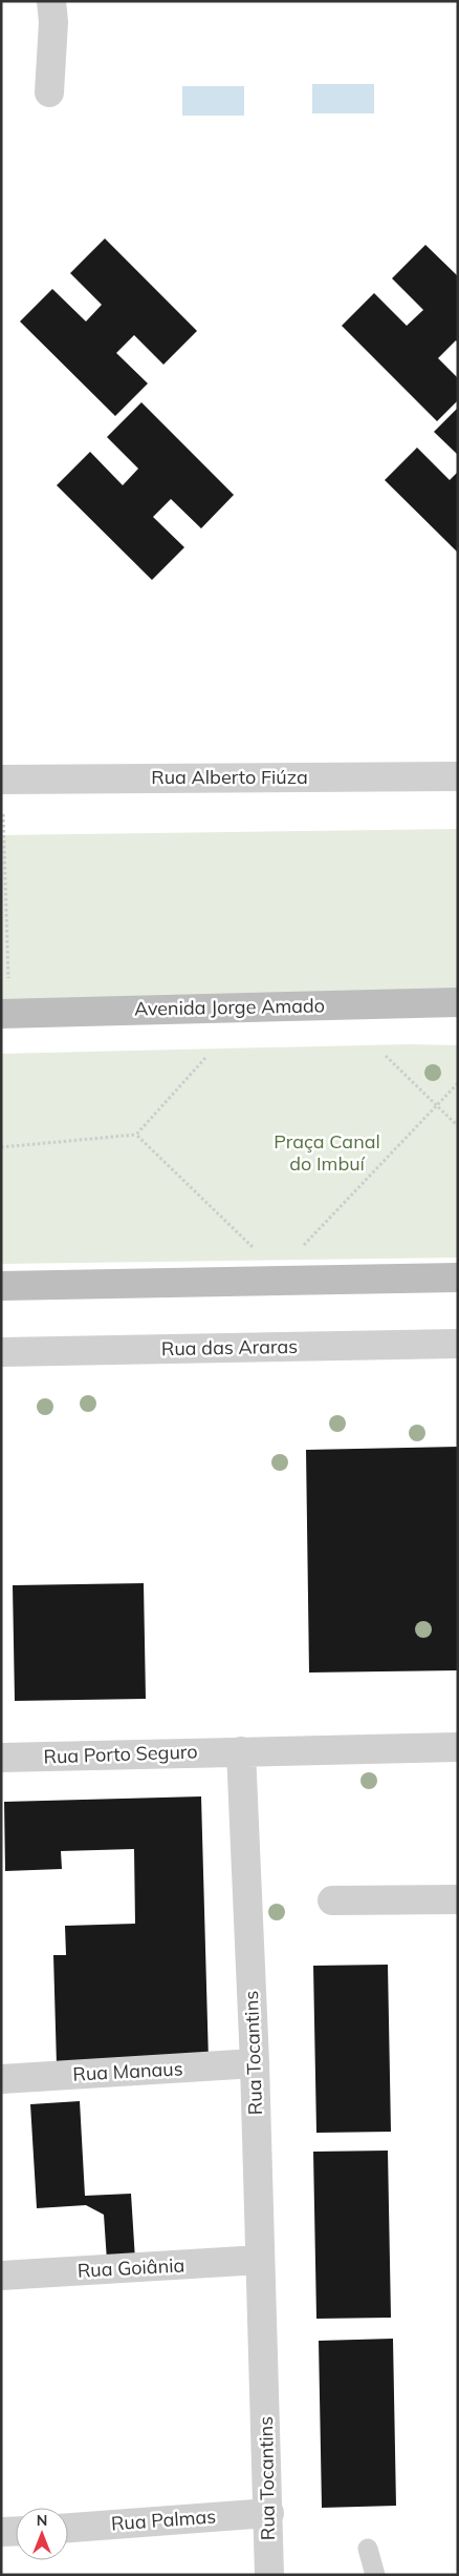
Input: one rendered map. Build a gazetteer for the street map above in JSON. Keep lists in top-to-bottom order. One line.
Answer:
{"streets":{"main road":["Avenida Jorge Amado"],"street":["Rua Alberto Fiúza","Rua das Araras","Rua Porto Seguro","Rua Tocantins","Rua Manaus","Rua Goiânia","Rua Palmas"]},"crossings":[["Rua Porto Seguro","Rua Tocantins"],["Rua Tocantins","Rua Manaus"],["Rua Tocantins","Rua Goiânia"],["Rua Tocantins","Rua Palmas"]],"parks":["Praça Canal do Imbuí"],"north":"top"}
